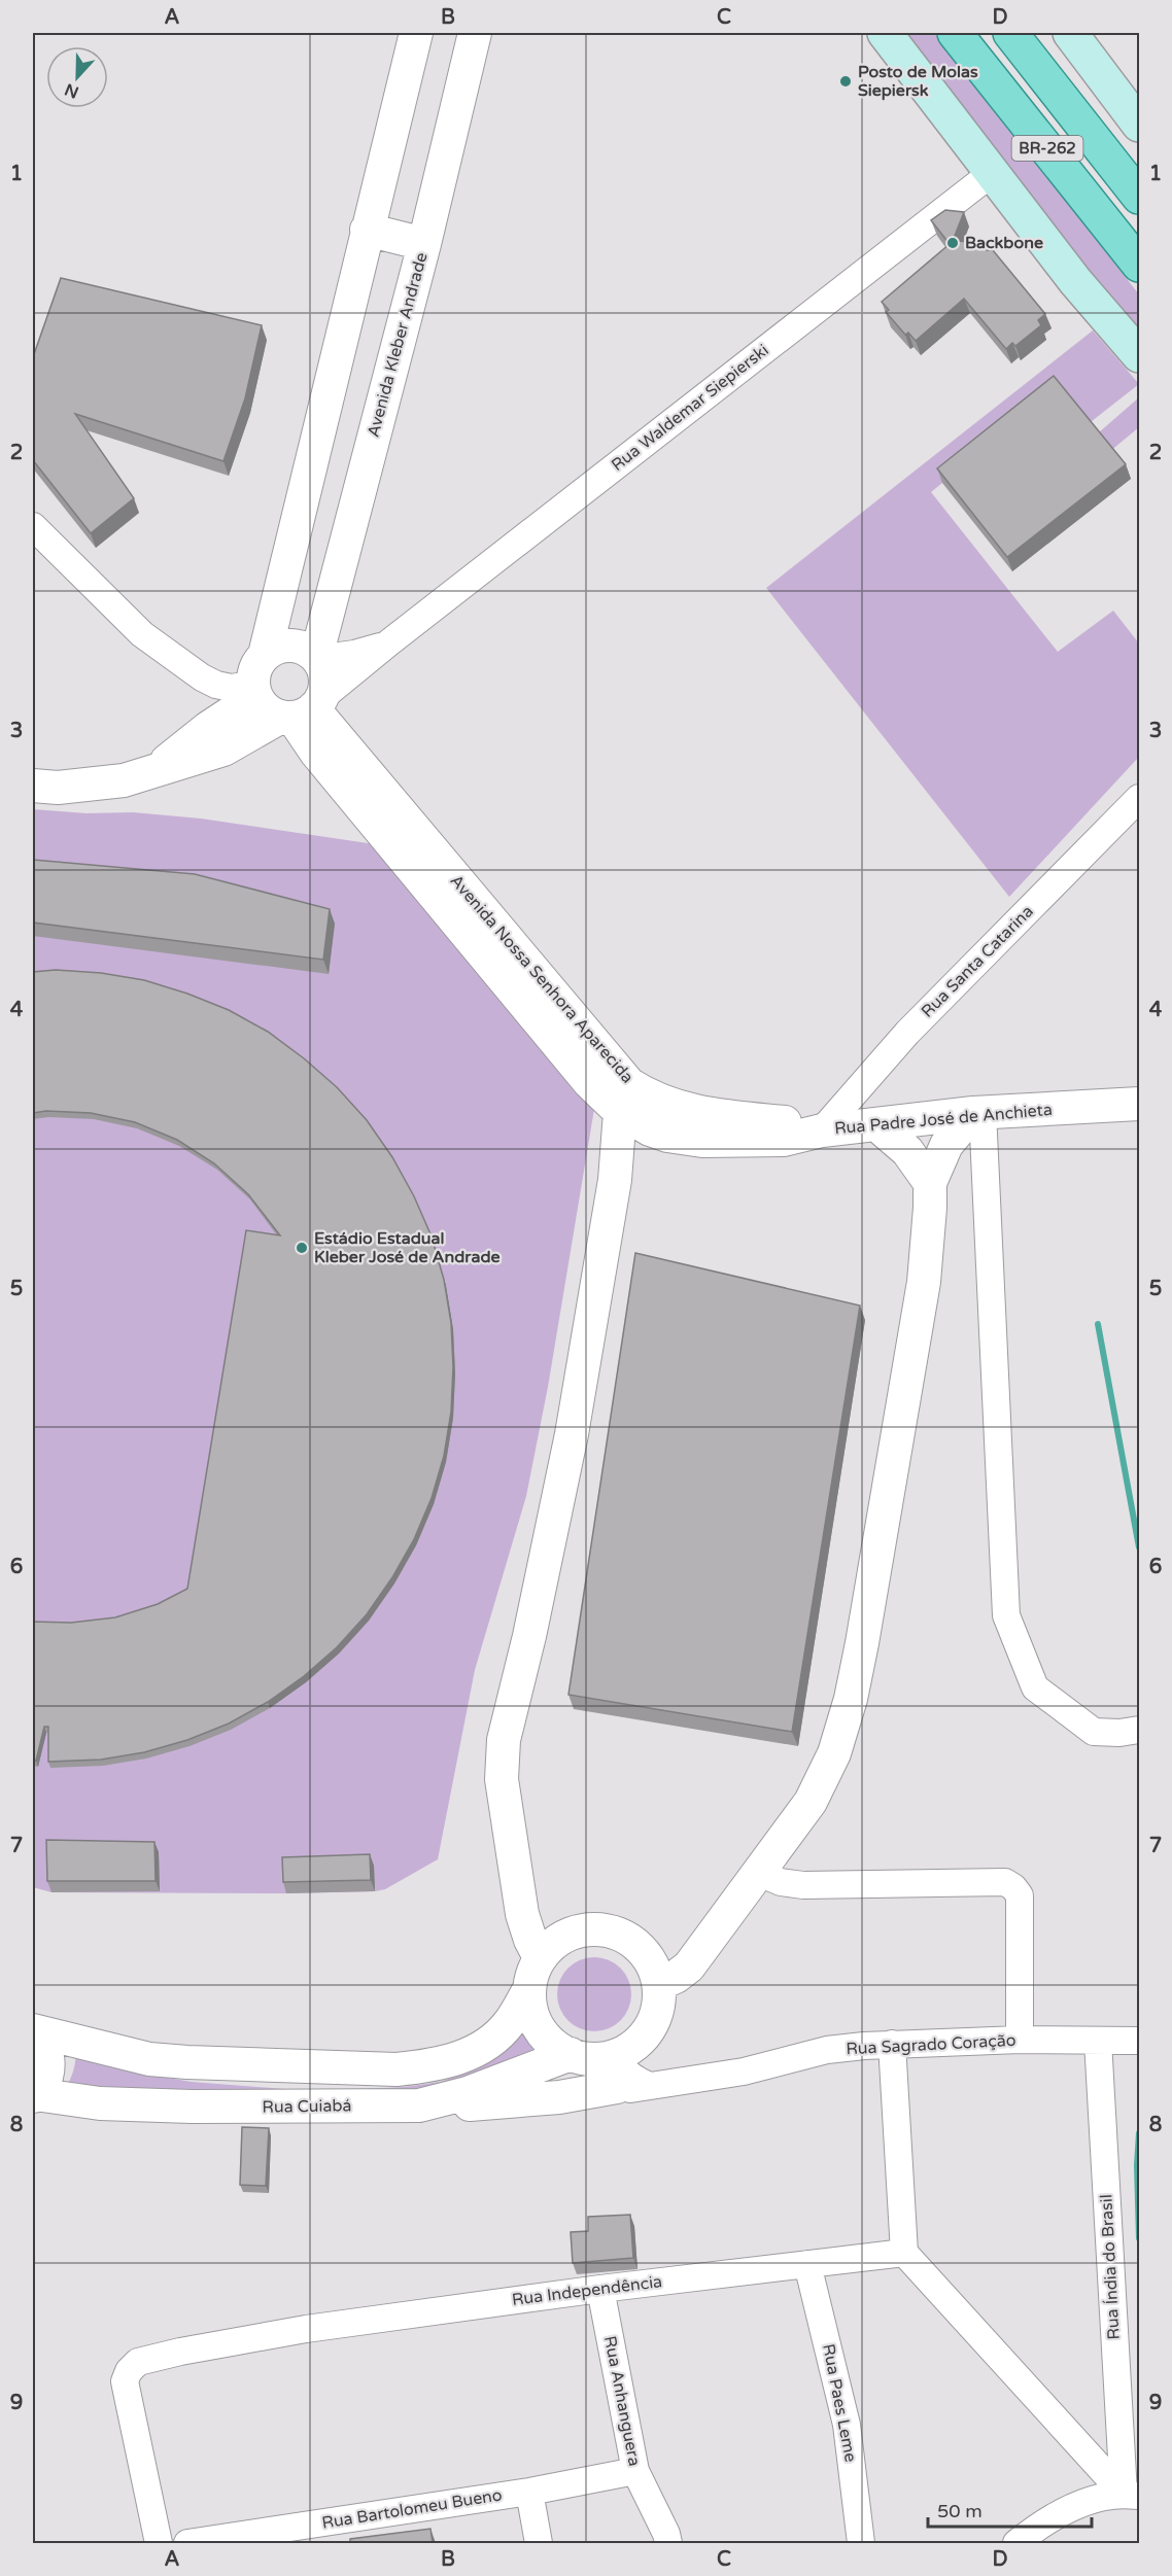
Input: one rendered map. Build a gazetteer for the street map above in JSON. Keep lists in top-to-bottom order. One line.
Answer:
{"streets":{"main road":["BR-262"],"street":["Avenida Kleber Andrade","Rua Waldemar Siepierski","Rua Santa Catarina","Avenida Nossa Senhora Aparecida","Rua Padre José de Anchieta","Rua Sagrado Coração","Rua Cuiabá","Rua Índia do Brasil","Rua Independência","Rua Anhanguera","Rua Paes Leme","Rua Bartolomeu Bueno"]},"crossings":[["BR-262","Rua Waldemar Siepierski"],["Avenida Kleber Andrade","Rua Waldemar Siepierski"],["Avenida Kleber Andrade","Avenida Nossa Senhora Aparecida"],["Rua Waldemar Siepierski","Avenida Nossa Senhora Aparecida"],["Rua Santa Catarina","Avenida Nossa Senhora Aparecida"],["Rua Santa Catarina","Rua Padre José de Anchieta"],["Avenida Nossa Senhora Aparecida","Rua Padre José de Anchieta"],["Rua Sagrado Coração","Rua Cuiabá"],["Rua Sagrado Coração","Rua Índia do Brasil"],["Rua Independência","Rua Anhanguera"],["Rua Independência","Rua Paes Leme"],["Rua Anhanguera","Rua Bartolomeu Bueno"]],"places":["Posto de Molas Siepiersk","Backbone","Estádio Estadual Kleber José de Andrade"],"scale_bar":"50 m","north":"bottom","grid":{"columns":["A","B","C","D"],"rows":["1","2","3","4","5","6","7","8","9"]}}
